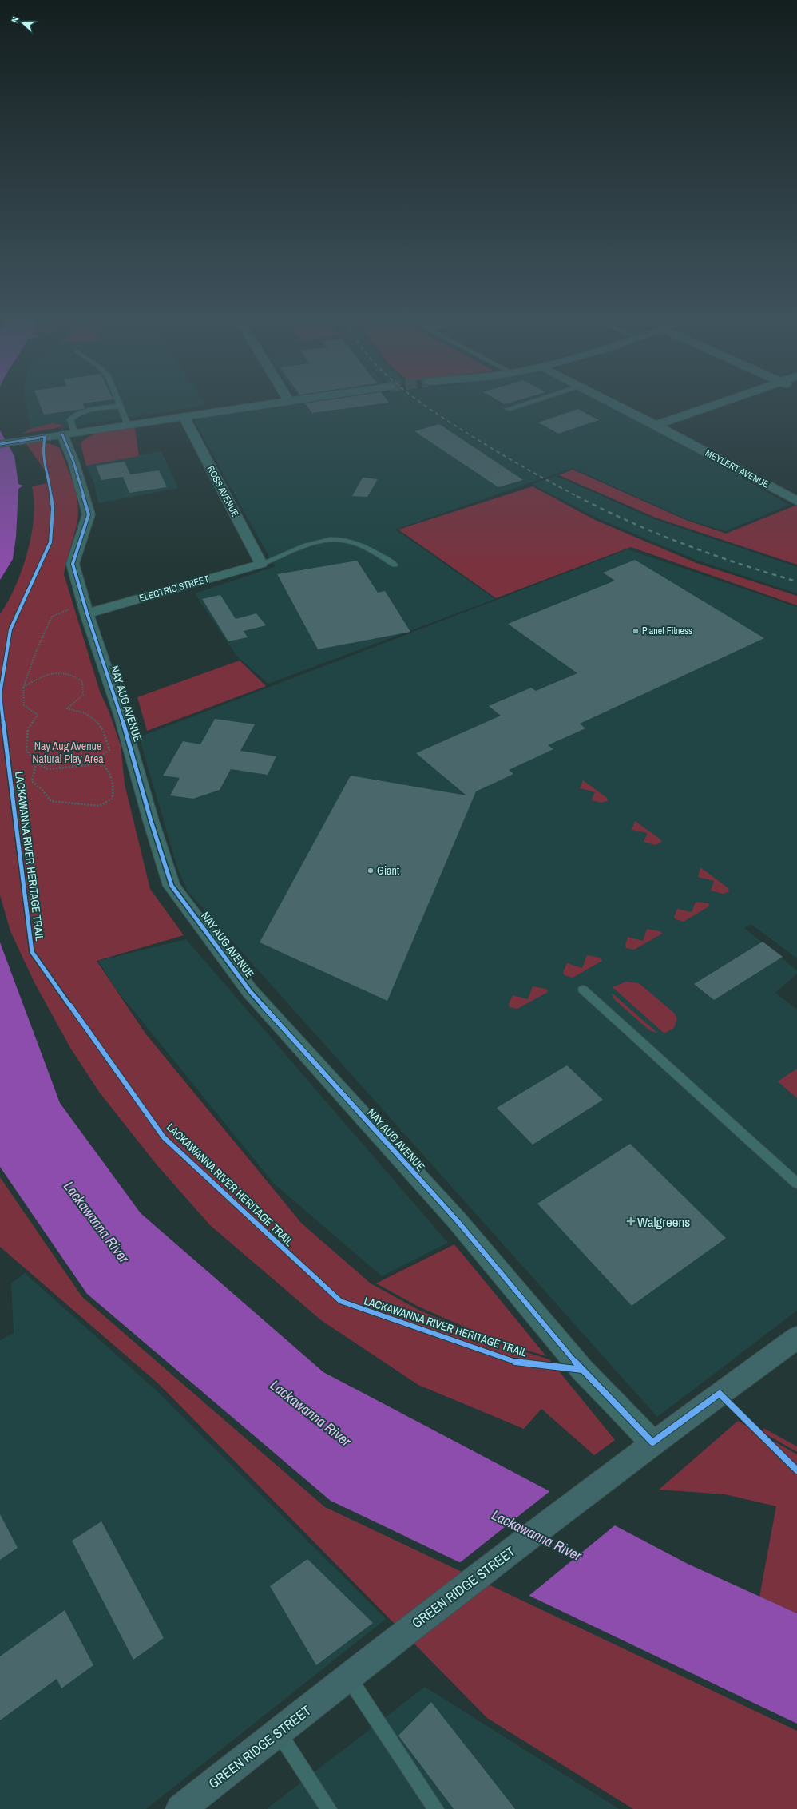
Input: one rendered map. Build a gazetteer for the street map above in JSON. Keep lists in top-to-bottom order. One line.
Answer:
{"streets":{"main road":["GREEN RIDGE STREET"],"street":["MEYLERT AVENUE","ROSS AVENUE","ELECTRIC STREET","NAY AUG AVENUE"],"cycle path":["LACKAWANNA RIVER HERITAGE TRAIL"]},"crossings":[["ROSS AVENUE","ELECTRIC STREET"],["ELECTRIC STREET","NAY AUG AVENUE"],["NAY AUG AVENUE","GREEN RIDGE STREET"]],"water":["Lackawanna River"],"parks":["Nay Aug Avenue Natural Play Area"],"places":{"other":["Planet Fitness","Giant"],"health":["Walgreens"]},"north":"left"}
